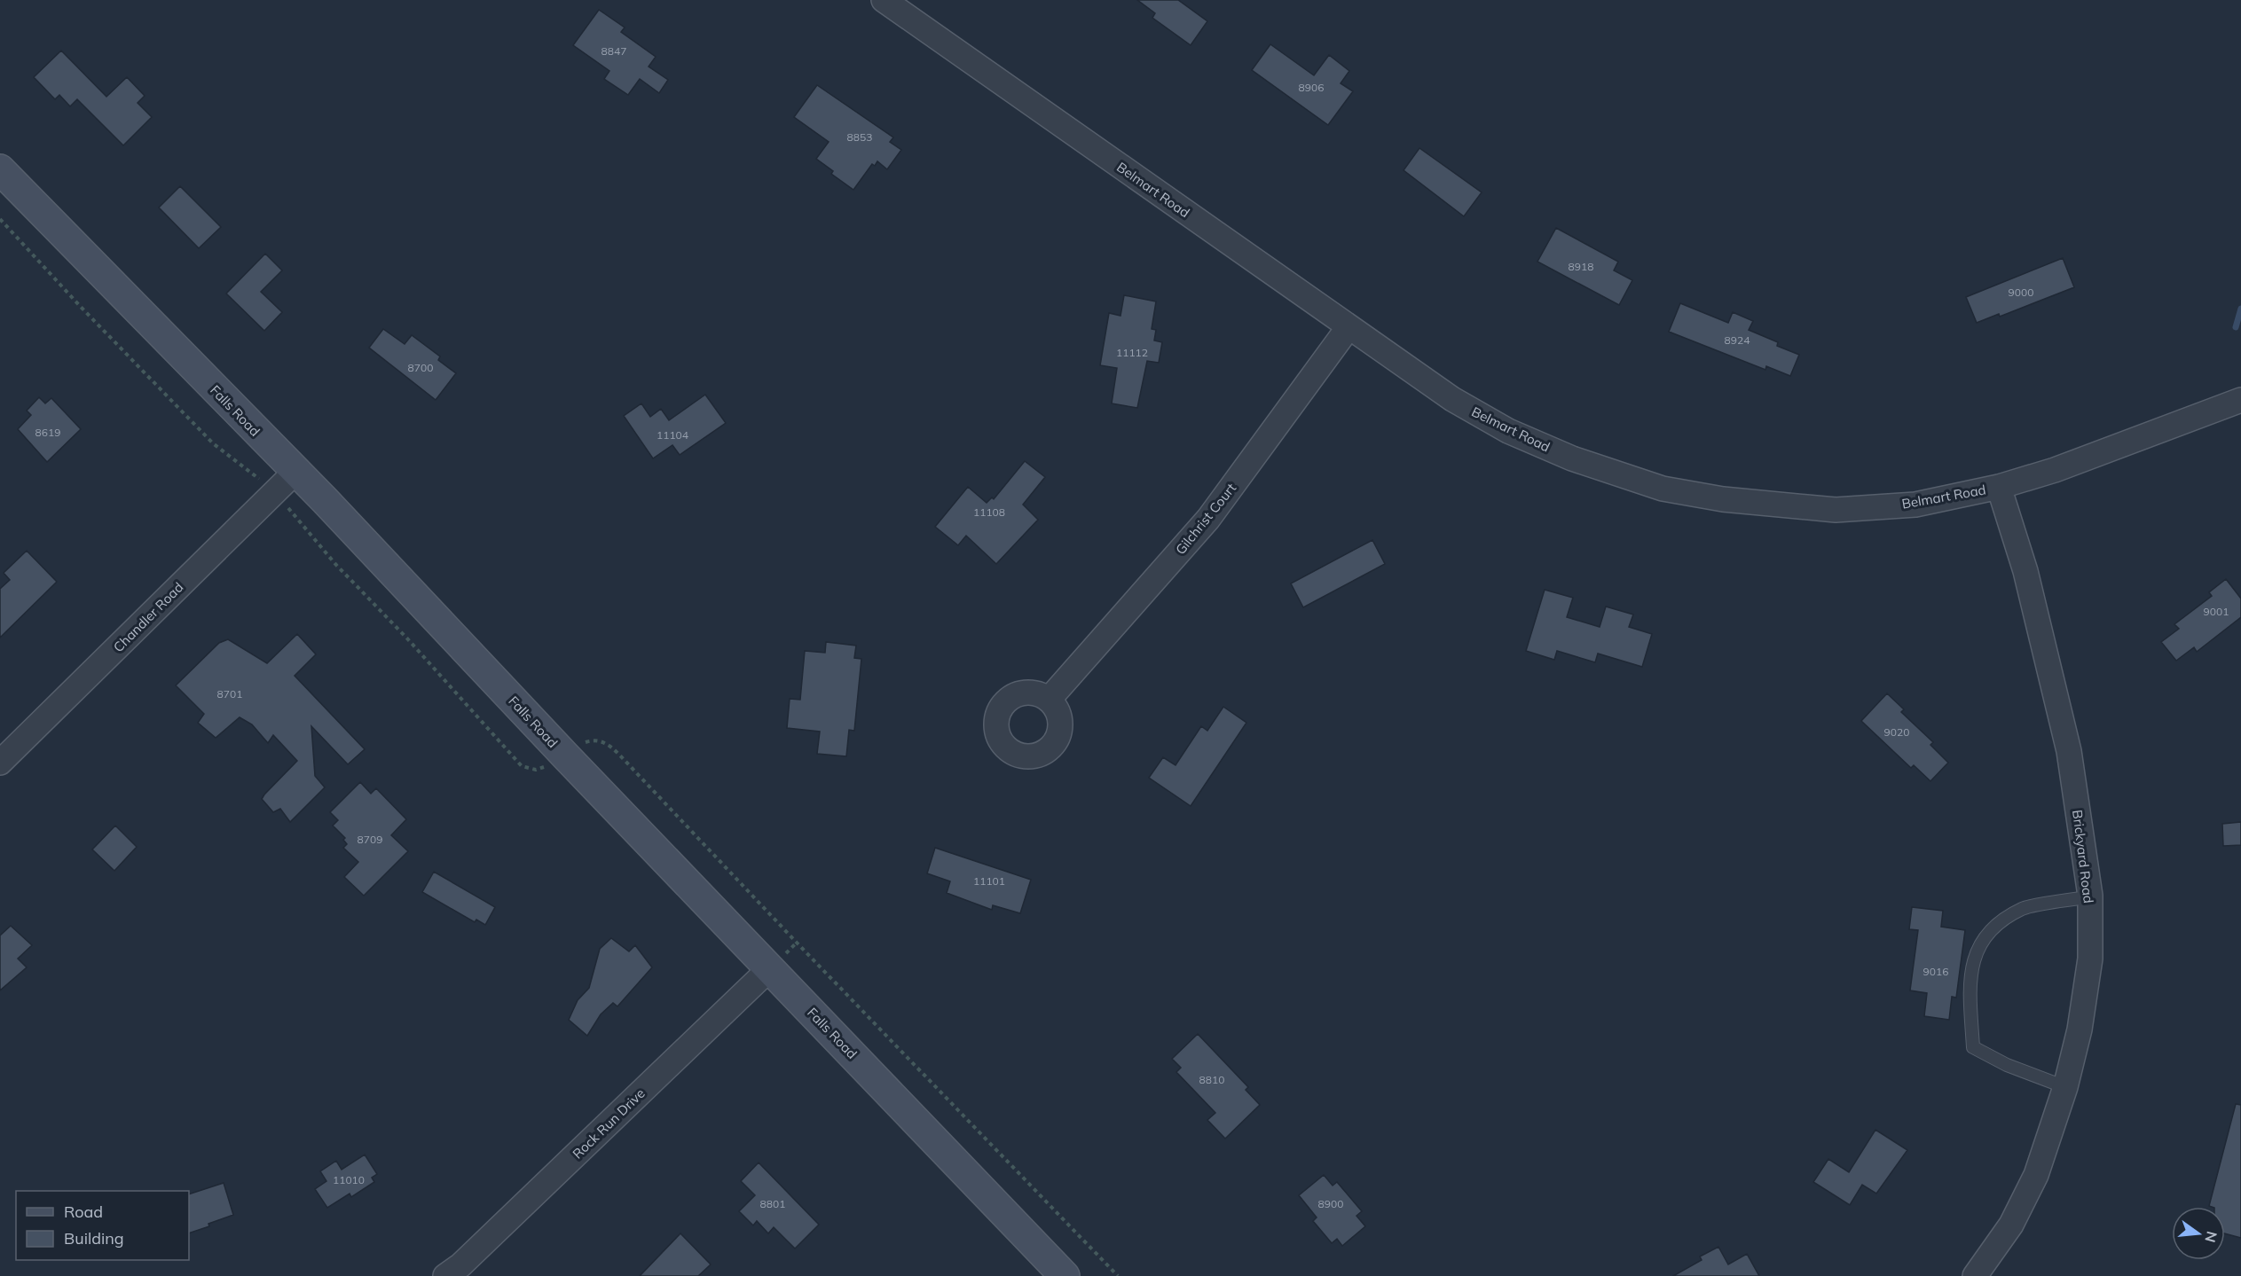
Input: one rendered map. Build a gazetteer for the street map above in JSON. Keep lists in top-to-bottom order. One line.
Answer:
{"streets":{"main road":["Falls Road"],"street":["Belmart Road","Gilchrist Court","Chandler Road","Brickyard Road","Rock Run Drive"]},"crossings":[["Belmart Road","Gilchrist Court"],["Belmart Road","Brickyard Road"],["Falls Road","Chandler Road"],["Falls Road","Rock Run Drive"]],"house_numbers":["8847","8906","8853","8918","9000","8924","11112","8700","8619","11104","11108","9001","8701","9020","8709","11101","9016","8810","11010","8801","8900"],"legend":["Road","Building"],"north":"right"}
